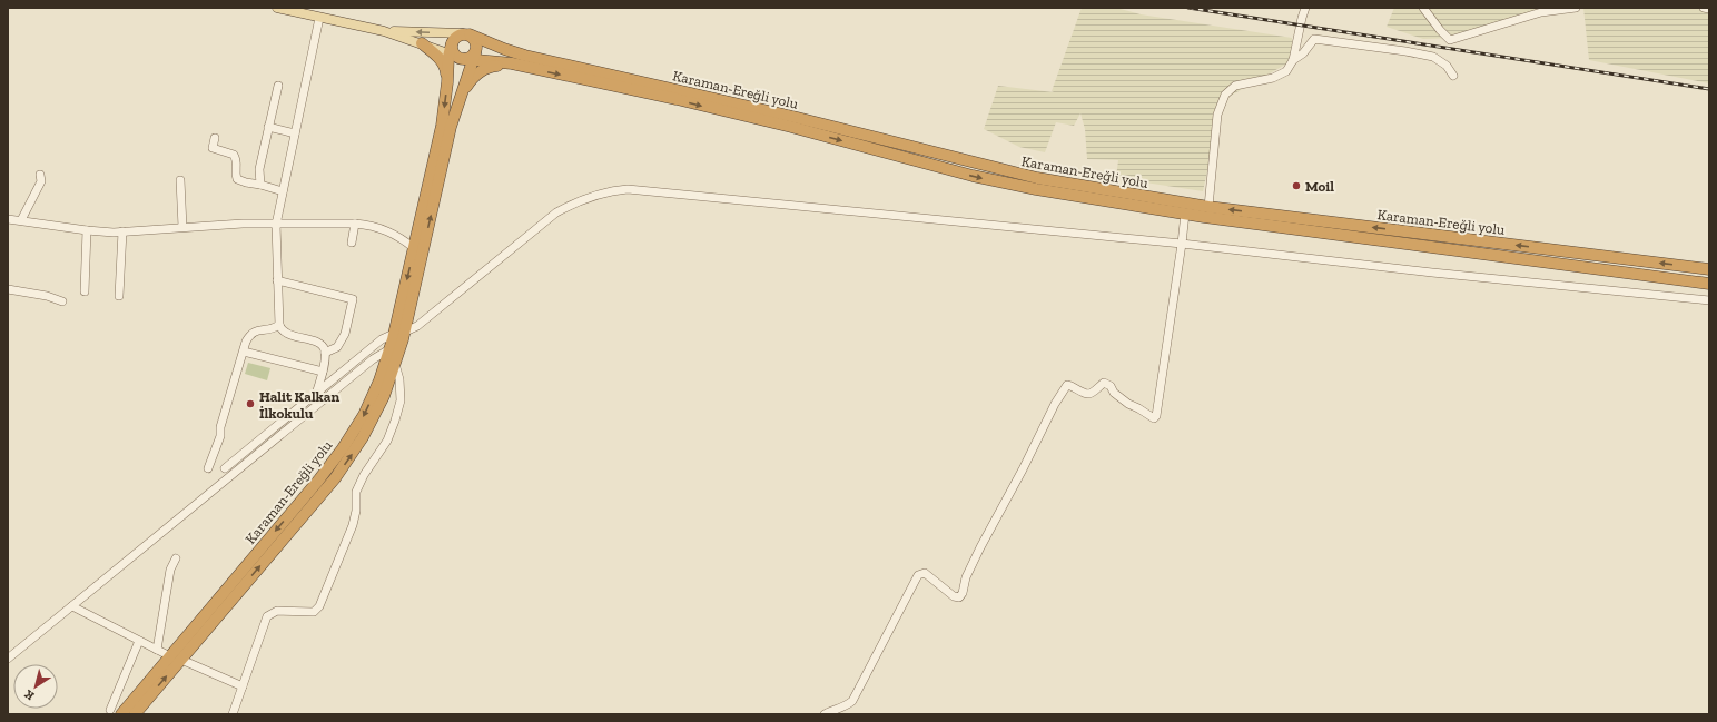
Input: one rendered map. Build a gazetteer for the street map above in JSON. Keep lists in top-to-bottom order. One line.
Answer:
{"streets":{"highway":["Karaman-Ereğli yolu"]},"places":["Moil","Halit Kalkan İlkokulu"],"north":"bottom left"}
